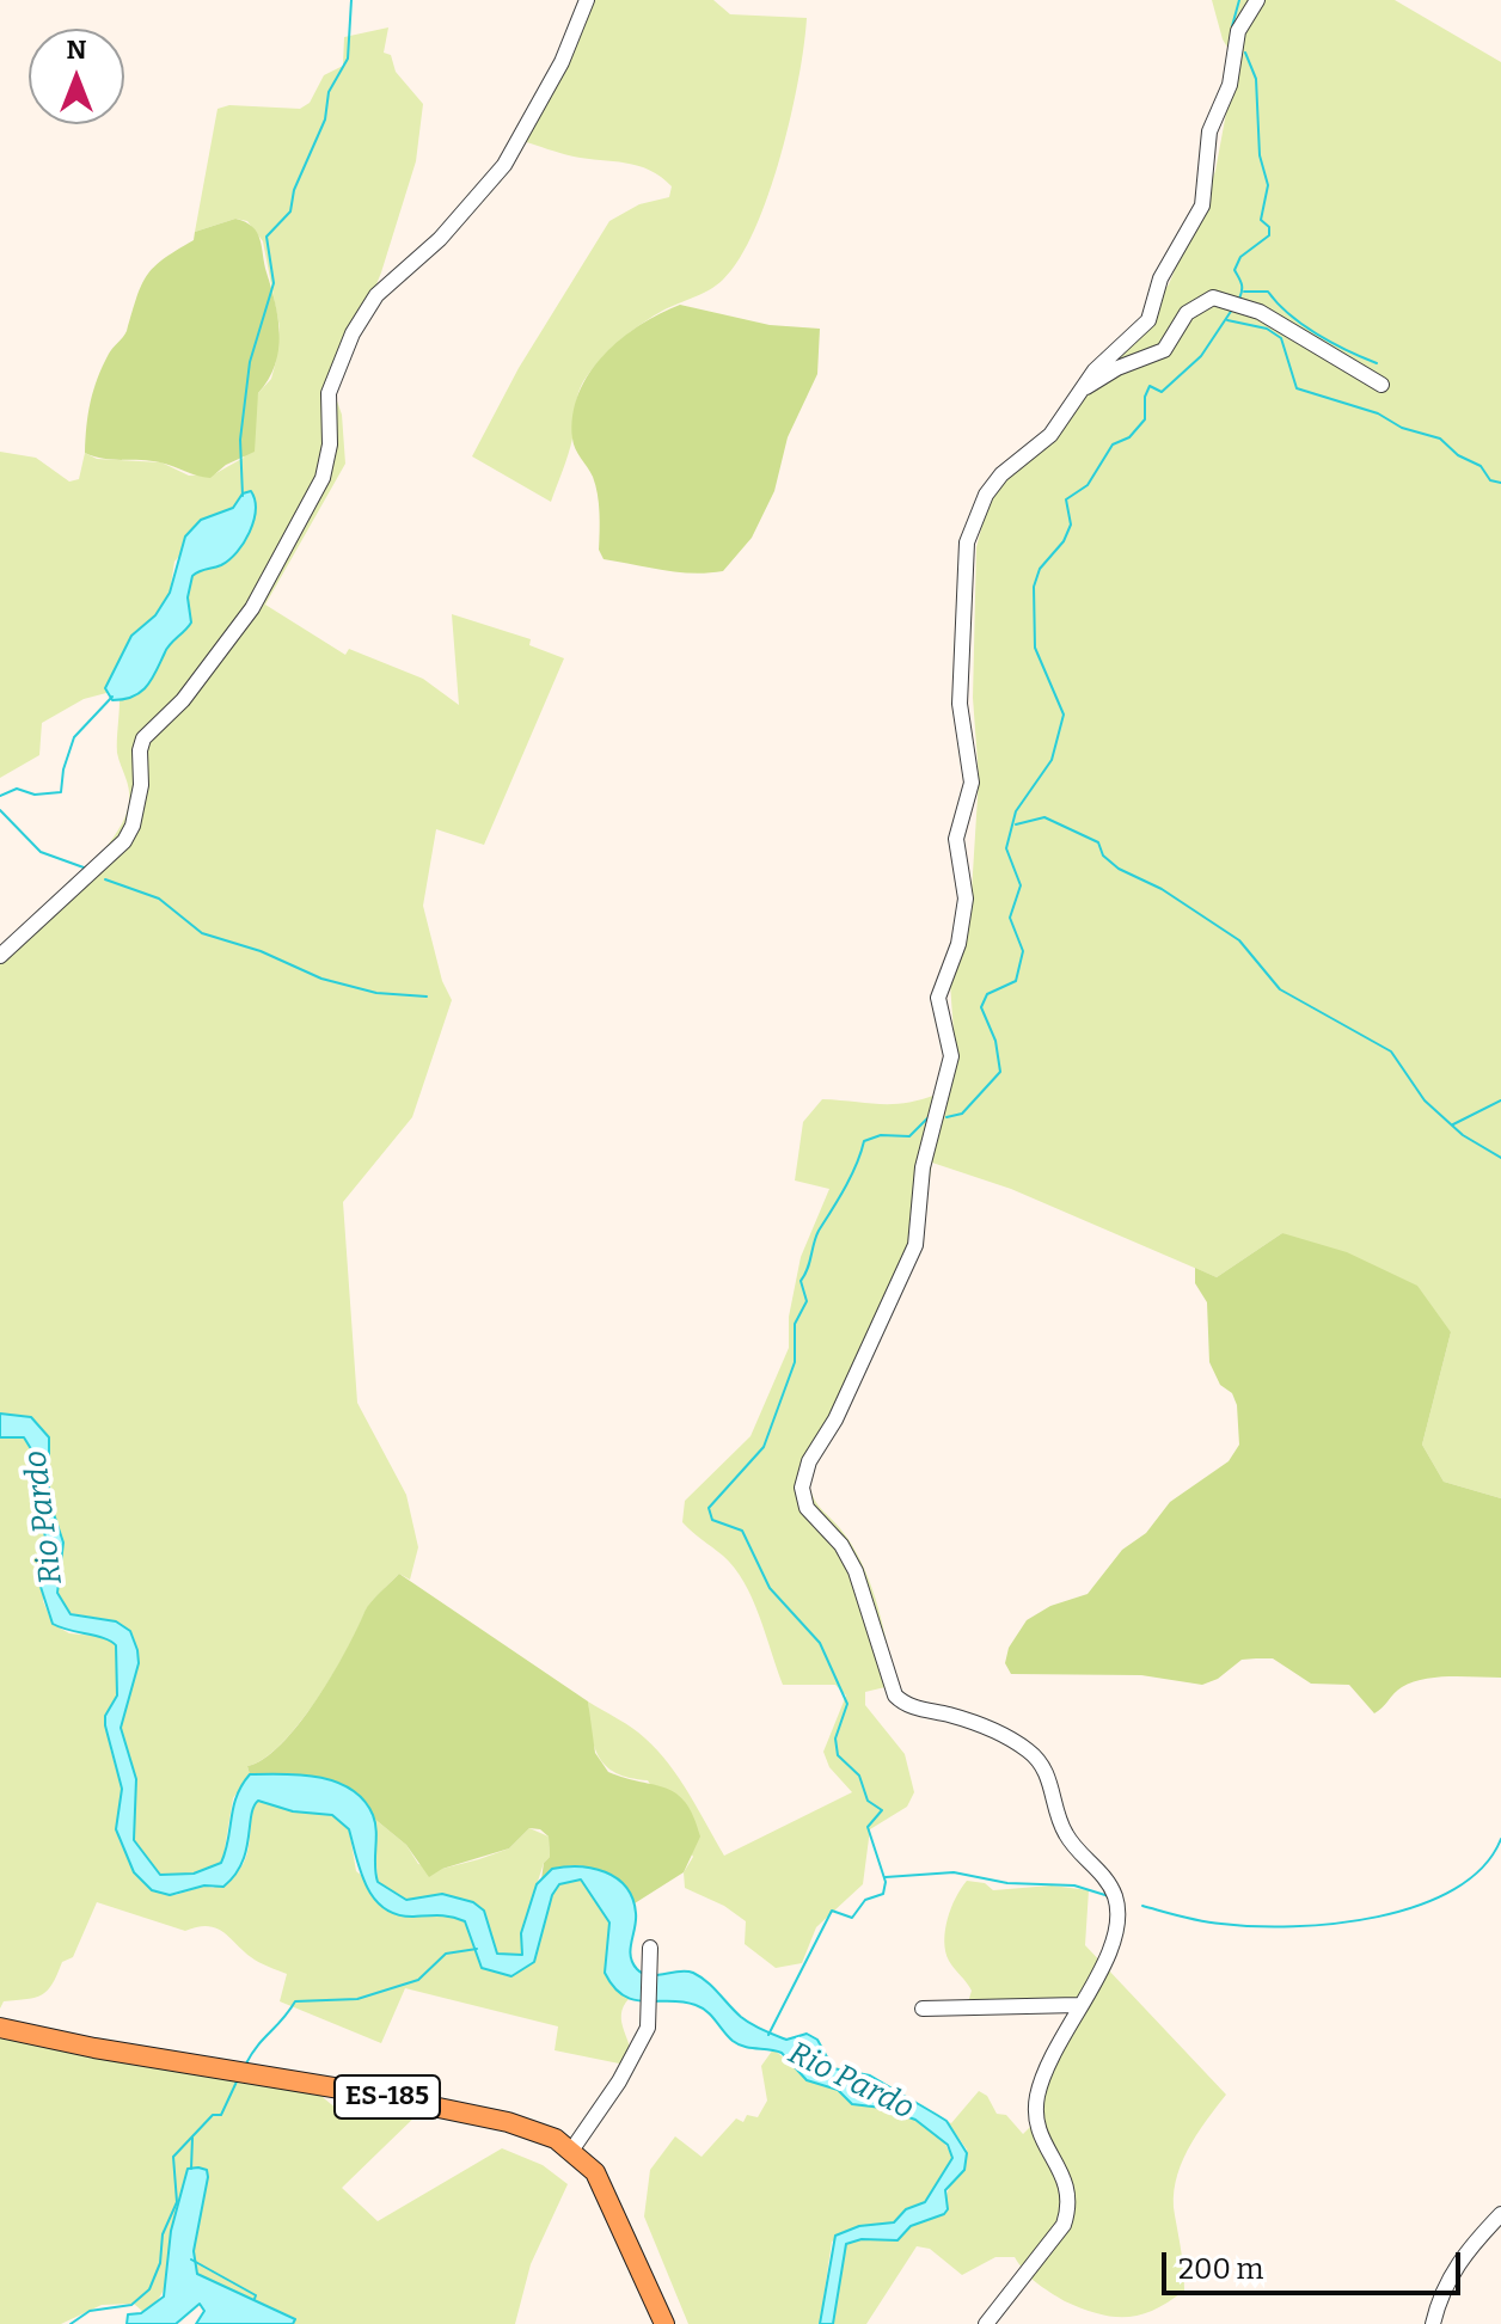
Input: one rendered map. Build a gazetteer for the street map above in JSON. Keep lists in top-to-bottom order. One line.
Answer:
{"streets":{"main road":["ES-185"]},"water":["Rio Pardo"],"scale_bar":"200 m","north":"top"}
